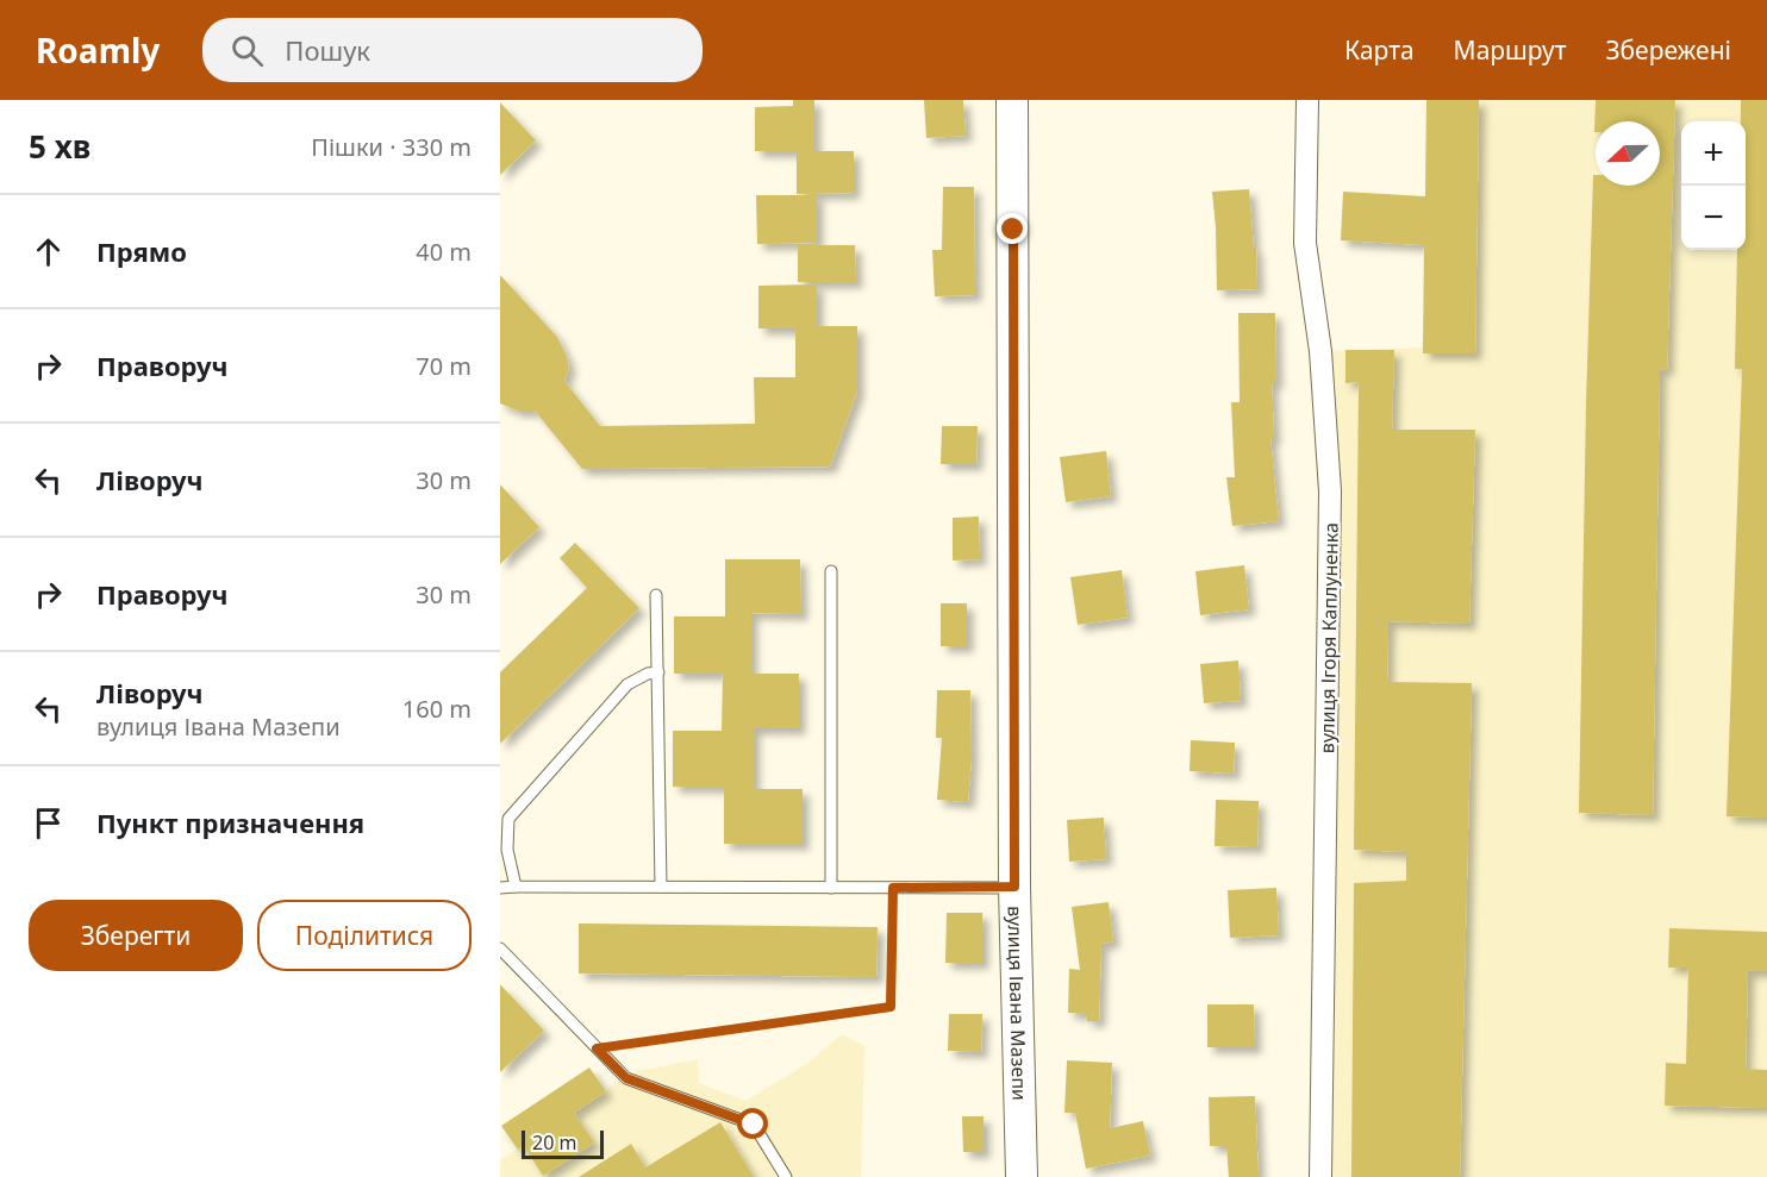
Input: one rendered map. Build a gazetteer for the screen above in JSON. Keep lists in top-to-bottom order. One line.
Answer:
{"streets":{"street":["вулиця Ігоря Каплуненка","вулиця Івана Мазепи"]},"scale_bar":"20 m","north":"left","page":{"header":"Roamly","search":"Пошук","nav":["Карта","Маршрут","Збережені"],"heading":["5 хв","Пішки · 330 m"],"map_buttons":["+","−"],"list":[["Прямо","40 m"],["Праворуч","70 m"],["Ліворуч","30 m"],["Праворуч","30 m"],["Ліворуч","вулиця Івана Мазепи","160 m"],"Пункт призначення"],"buttons":["Зберегти","Поділитися"],"scale":"20 m"}}
